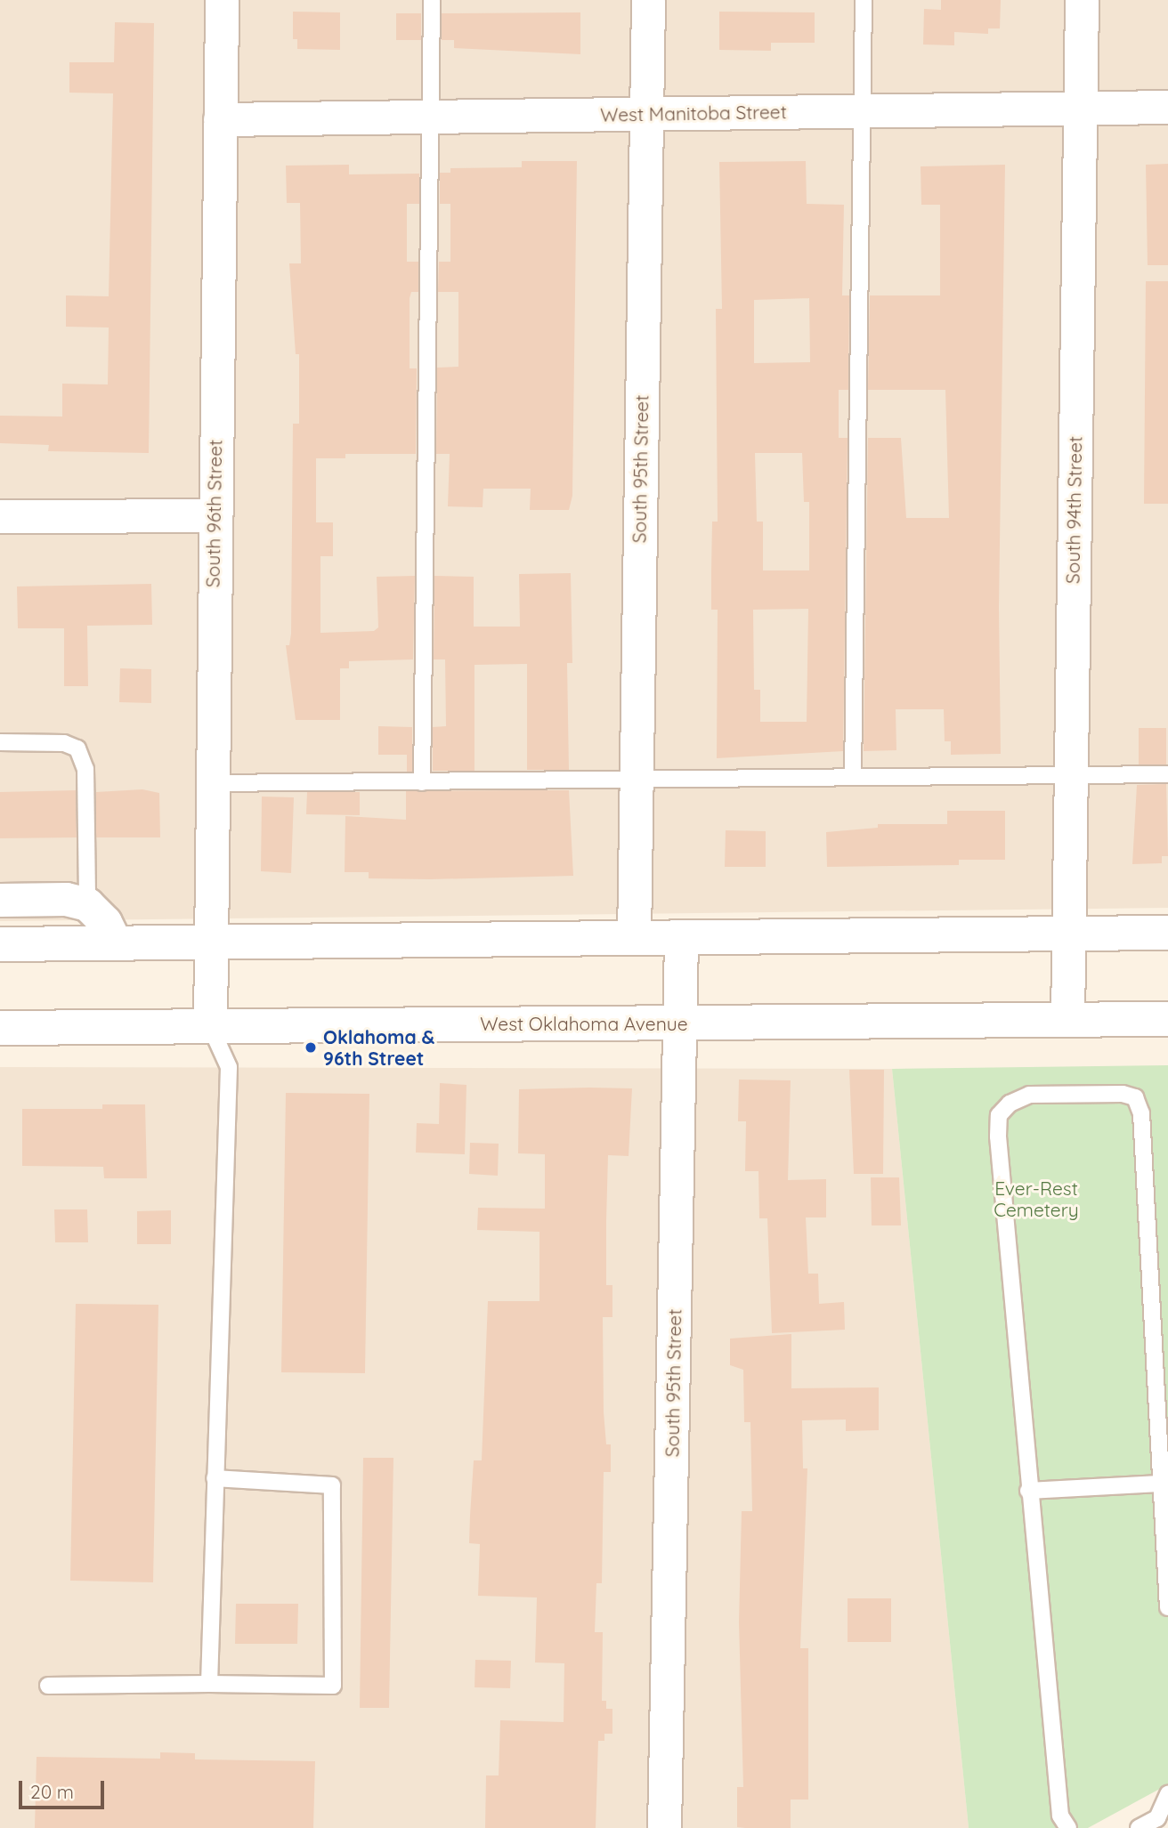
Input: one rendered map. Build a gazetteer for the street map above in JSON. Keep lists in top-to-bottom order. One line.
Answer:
{"streets":{"main road":["West Oklahoma Avenue"],"street":["West Manitoba Street","South 95th Street","South 94th Street","South 96th Street"]},"crossings":[["West Manitoba Street","South 95th Street"],["West Manitoba Street","South 94th Street"],["West Manitoba Street","South 96th Street"],["South 95th Street","West Oklahoma Avenue"],["South 94th Street","West Oklahoma Avenue"],["South 96th Street","West Oklahoma Avenue"]],"parks":["Ever-Rest Cemetery"],"places":["Oklahoma & 96th Street"],"scale_bar":"20 m"}
